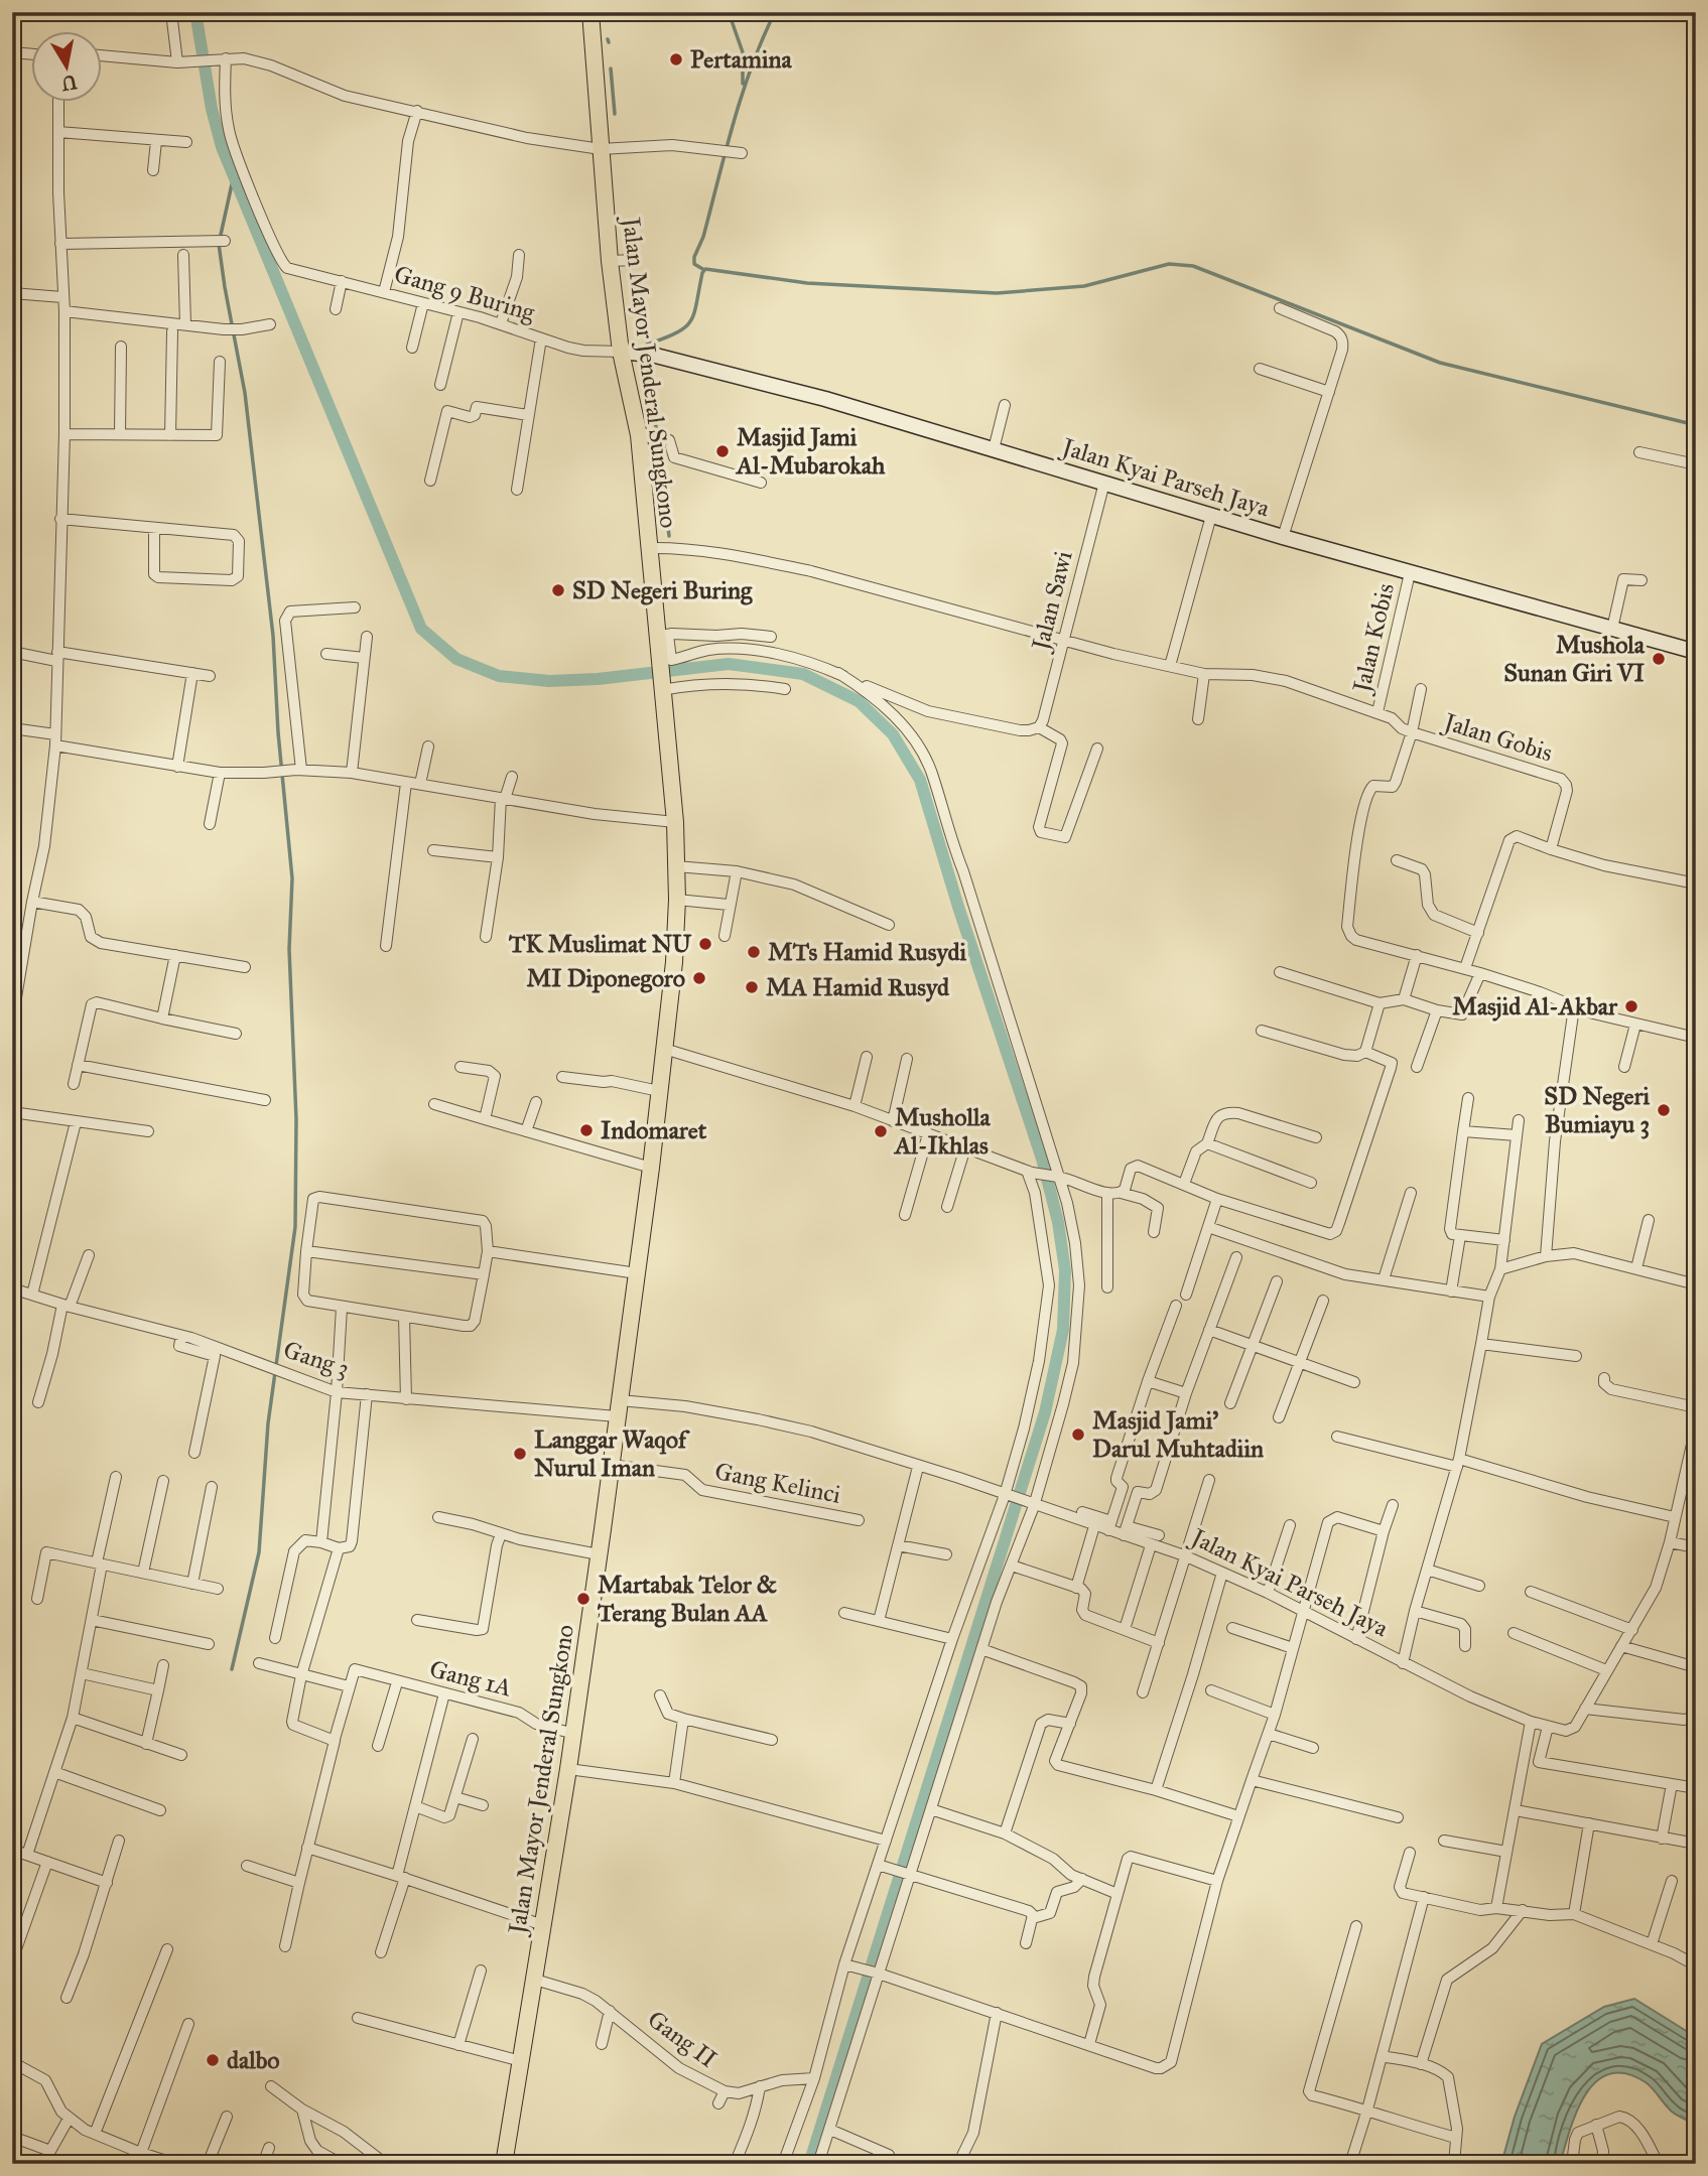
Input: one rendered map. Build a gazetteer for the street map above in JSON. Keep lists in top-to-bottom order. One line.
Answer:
{"streets":{"main road":["Jalan Mayor Jenderal Sungkono","Jalan Kyai Parseh Jaya"],"street":["Gang 9 Buring","Jalan Sawi","Jalan Kobis","Jalan Gobis","Gang 3","Gang Kelinci","Gang 1A","Gang II"]},"crossings":[["Gang 9 Buring","Jalan Mayor Jenderal Sungkono"],["Gang 9 Buring","Jalan Kyai Parseh Jaya"],["Jalan Mayor Jenderal Sungkono","Jalan Kyai Parseh Jaya"],["Jalan Mayor Jenderal Sungkono","Jalan Gobis"],["Jalan Mayor Jenderal Sungkono","Gang 3"],["Jalan Mayor Jenderal Sungkono","Gang Kelinci"],["Jalan Mayor Jenderal Sungkono","Gang 1A"],["Jalan Mayor Jenderal Sungkono","Gang II"],["Jalan Kyai Parseh Jaya","Jalan Sawi"],["Jalan Kyai Parseh Jaya","Jalan Kobis"],["Jalan Kyai Parseh Jaya","Gang 3"],["Jalan Sawi","Jalan Gobis"],["Jalan Kobis","Jalan Gobis"]],"places":["Pertamina","Masjid Jami Al-Mubarokah","SD Negeri Buring","Mushola Sunan Giri VI","TK Muslimat NU","MTs Hamid Rusydi","MI Diponegoro","MA Hamid Rusyd","Masjid Al-Akbar","SD Negeri Bumiayu 3","Indomaret","Musholla Al-Ikhlas","Masjid Jami' Darul Muhtadiin","Langgar Waqof Nurul Iman","Martabak Telor & Terang Bulan AA","dalbo"],"north":"bottom"}
